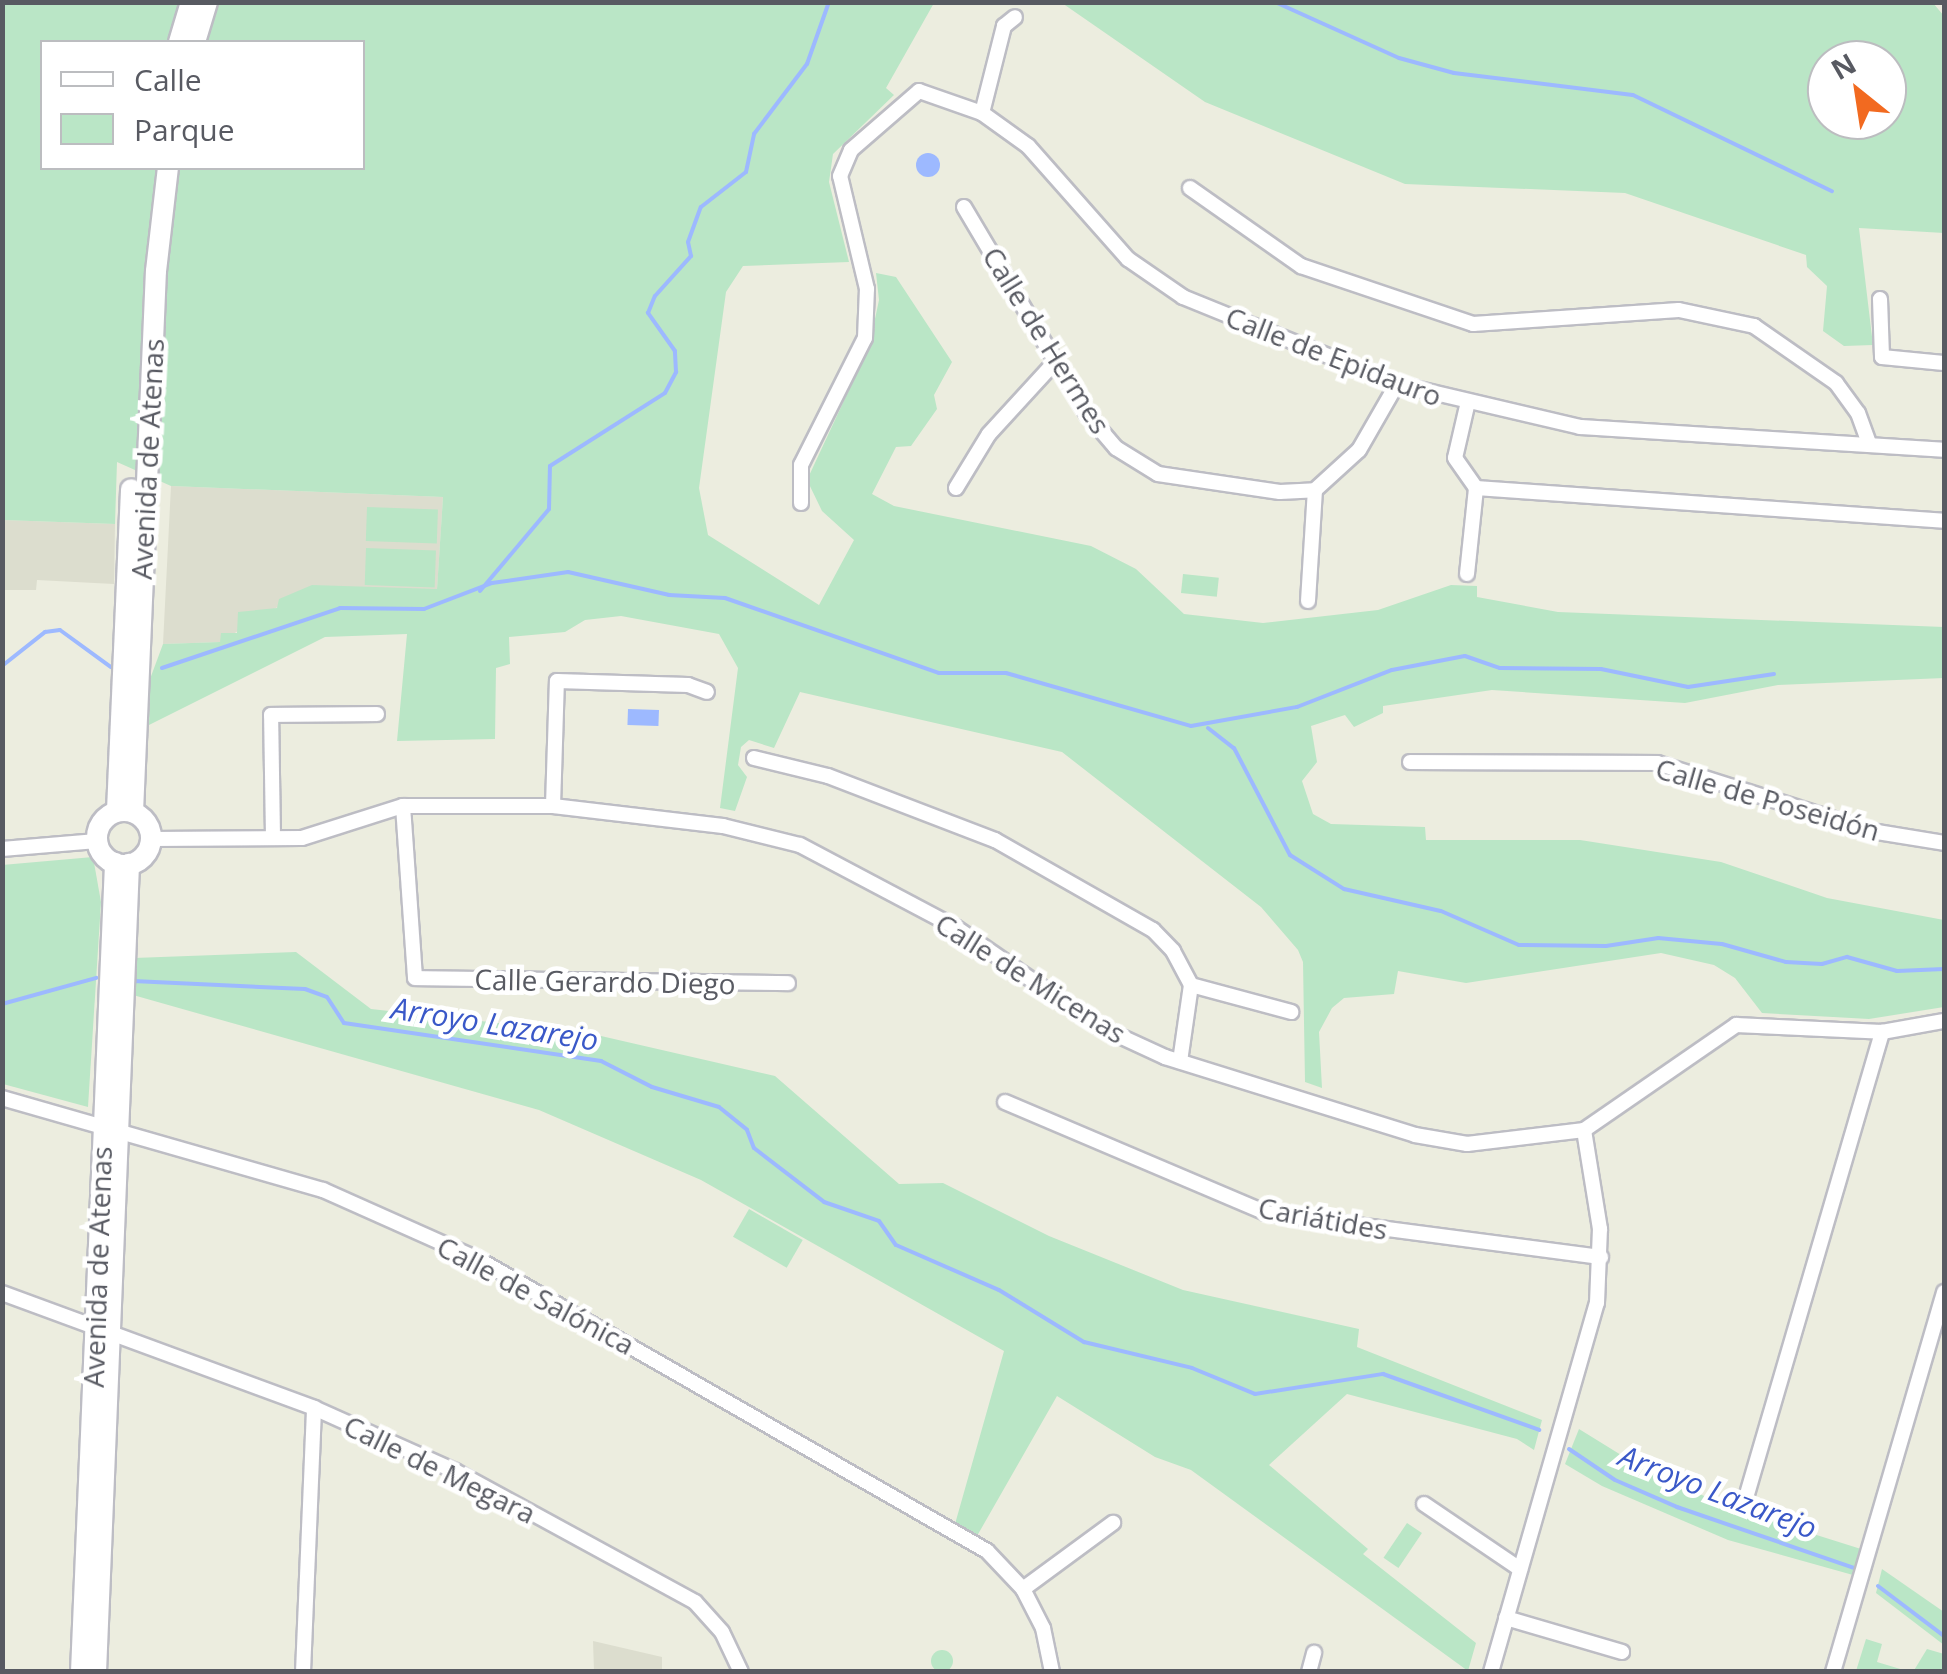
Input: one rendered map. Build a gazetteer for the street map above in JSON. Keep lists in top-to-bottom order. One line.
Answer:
{"streets":{"main road":["Avenida de Atenas"],"street":["Calle de Hermes","Calle de Epidauro","Calle de Poseidón","Calle de Micenas","Calle Gerardo Diego","Cariátides","Calle de Salónica","Calle de Megara"]},"crossings":[["Avenida de Atenas","Calle de Micenas"],["Avenida de Atenas","Calle de Salónica"],["Avenida de Atenas","Calle de Megara"],["Calle de Micenas","Calle Gerardo Diego"]],"water":["Arroyo Lazarejo"],"legend":["Calle","Parque"],"north":"top left"}
